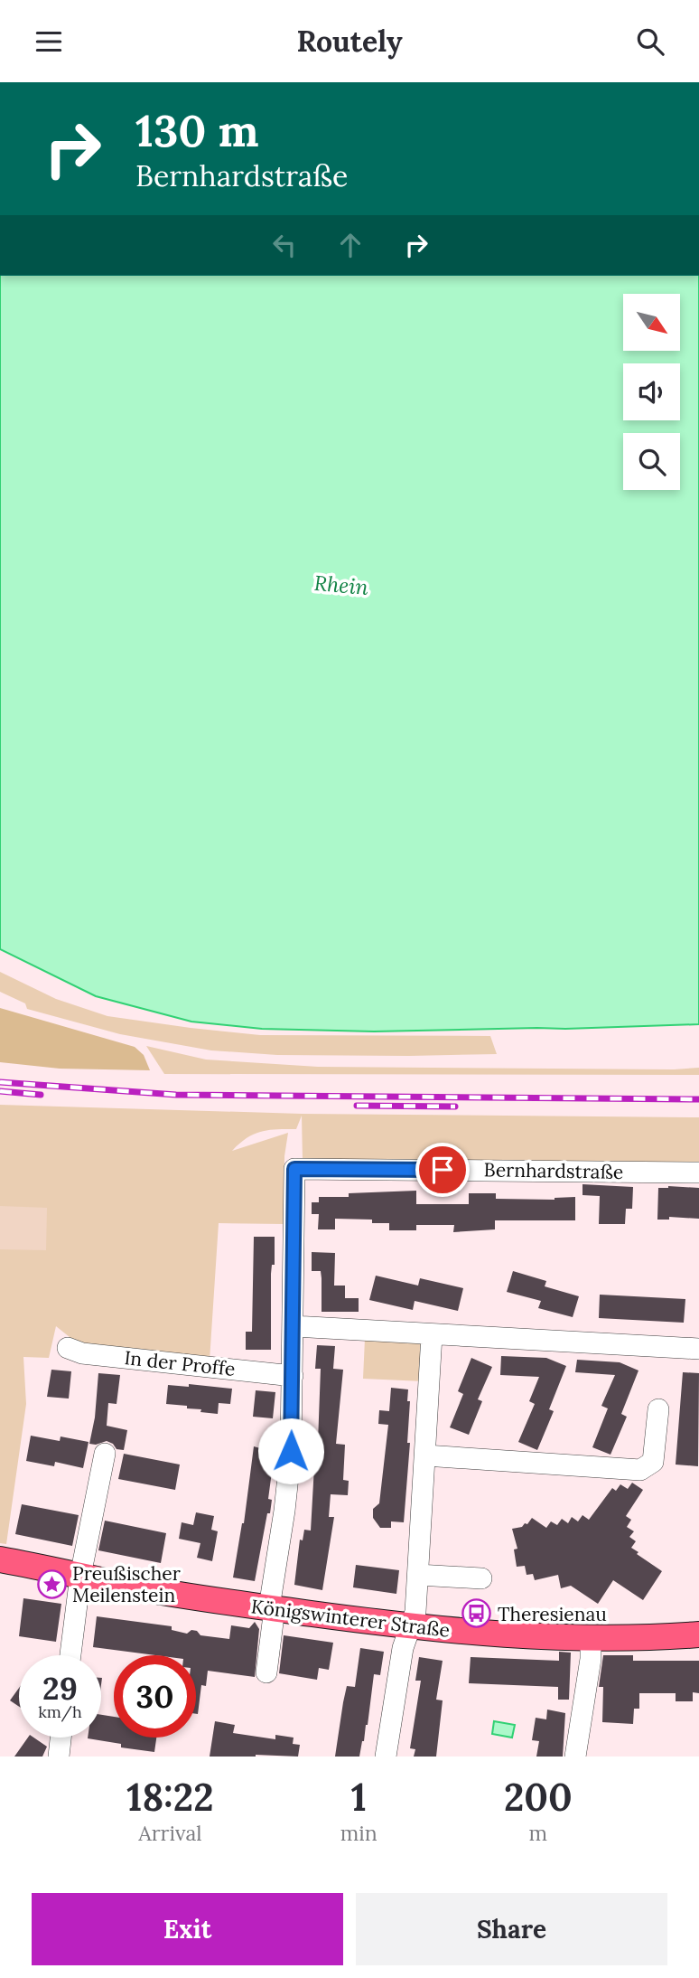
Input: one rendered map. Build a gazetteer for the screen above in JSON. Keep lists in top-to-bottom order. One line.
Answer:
{"streets":{"main road":["Königswinterer Straße"],"street":["Bernhardstraße","In der Proffe"]},"water":["Rhein"],"places":{"place":["Preußischer Meilenstein"],"bus stop":["Theresienau"]},"north":"bottom right","page":{"header":"Routely","turn":["130 m","Bernhardstraße"],"speed":"29 km/h","limit":"30","eta":["18:22","Arrival","1","min","200","m"],"buttons":["Exit","Share"]}}
